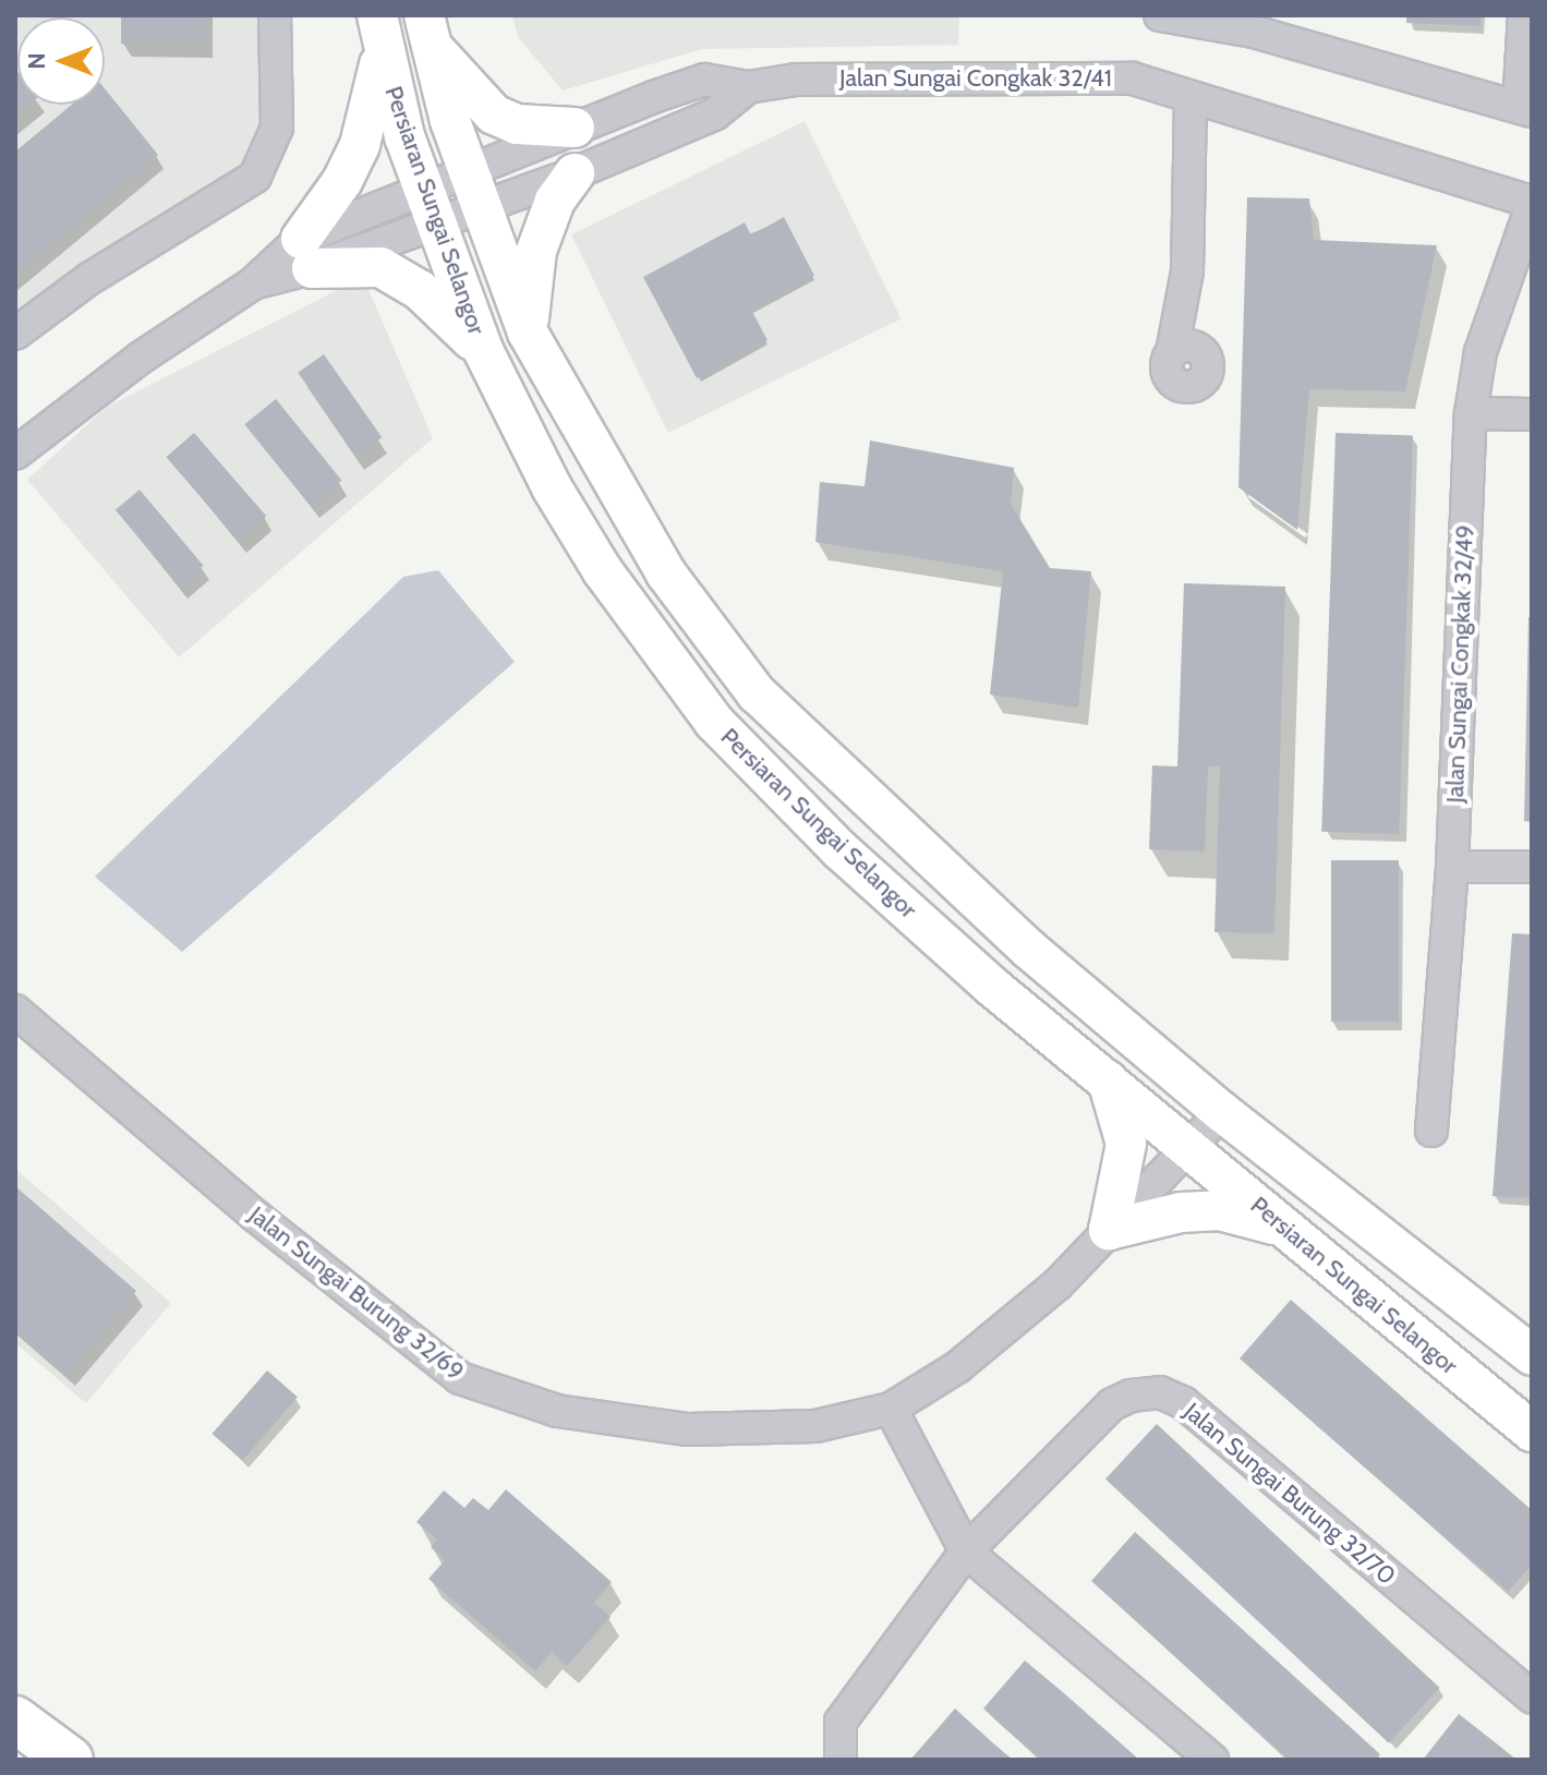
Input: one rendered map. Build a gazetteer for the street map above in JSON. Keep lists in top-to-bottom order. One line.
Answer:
{"streets":{"main road":["Persiaran Sungai Selangor"],"street":["Jalan Sungai Congkak 32/41","Jalan Sungai Congkak 32/49","Jalan Sungai Burung 32/69","Jalan Sungai Burung 32/70"]},"crossings":[["Jalan Sungai Congkak 32/41","Jalan Sungai Congkak 32/49"],["Persiaran Sungai Selangor","Jalan Sungai Burung 32/69"]],"north":"left"}
